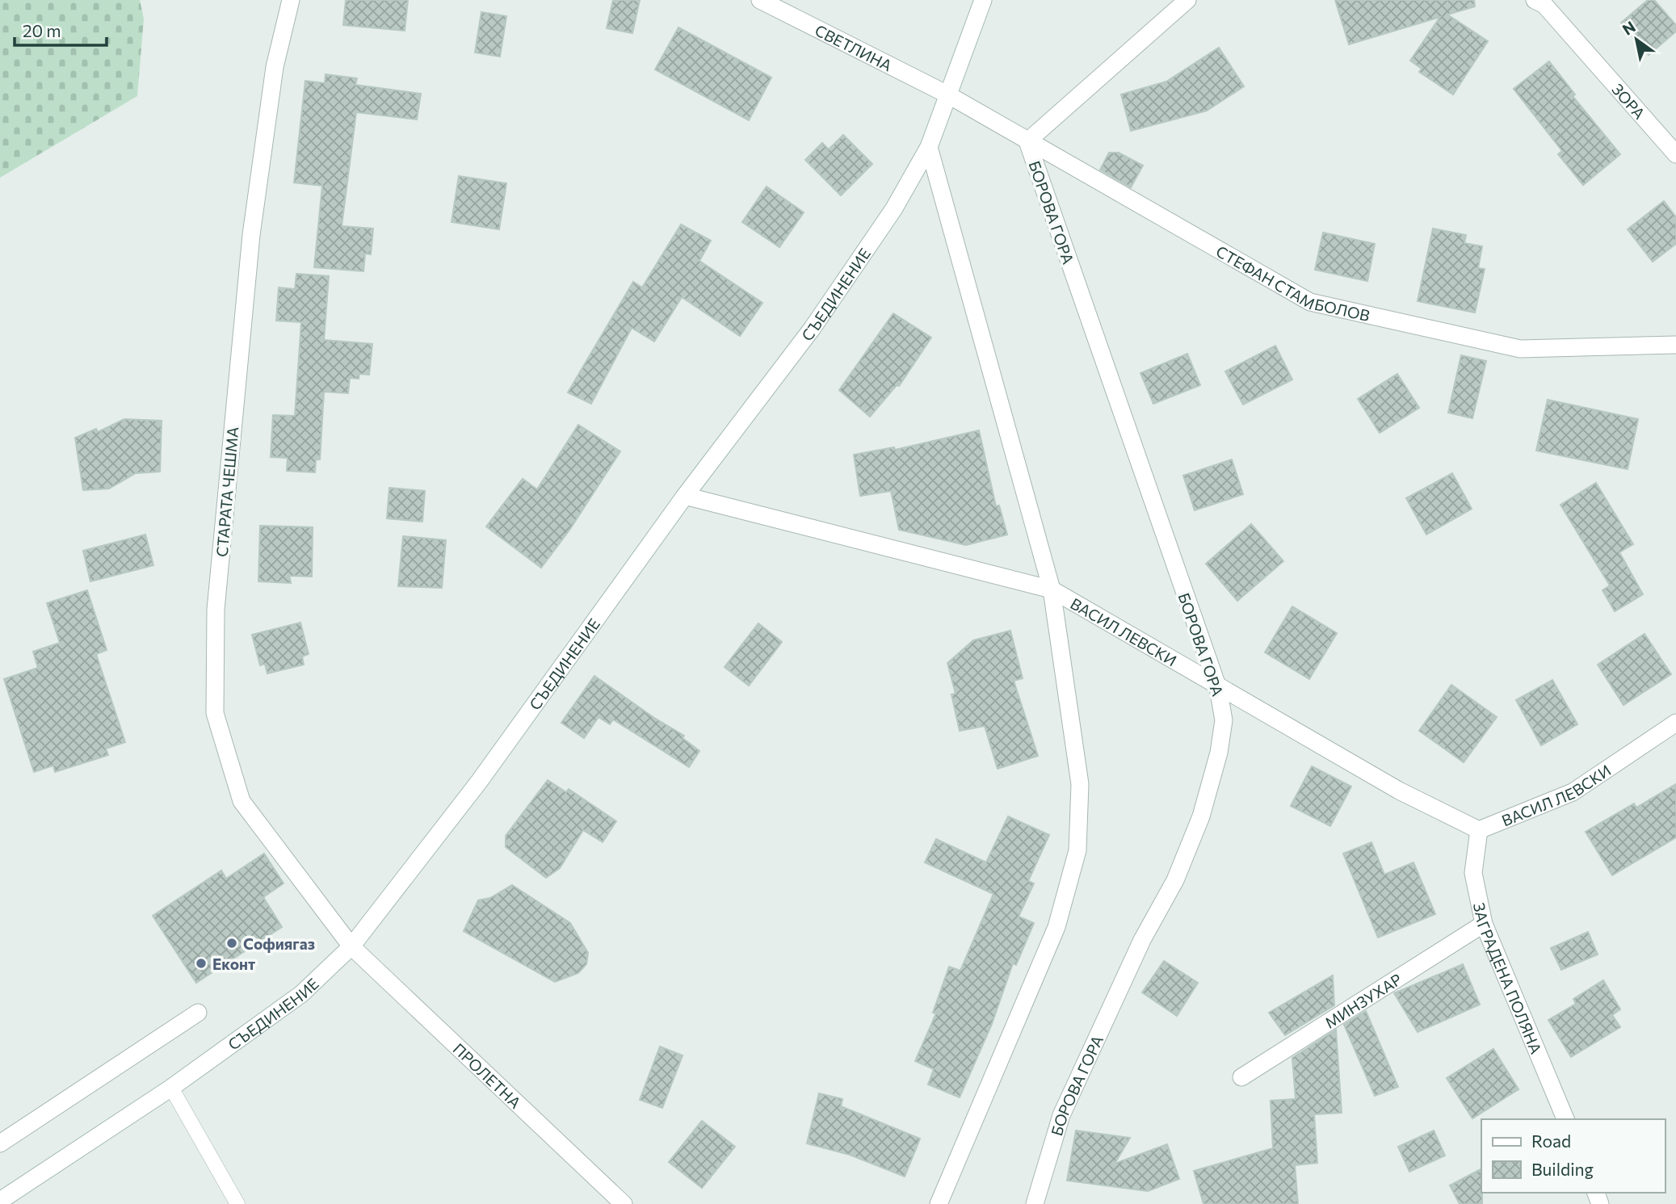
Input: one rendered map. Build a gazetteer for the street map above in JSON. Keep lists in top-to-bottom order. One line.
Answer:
{"streets":{"street":["СВЕТЛИНА","ЗОРА","БОРОВА ГОРА","СТЕФАН СТАМБОЛОВ","СЪЕДИНЕНИЕ","СТАРАТА ЧЕШМА","ВАСИЛ ЛЕВСКИ","ЗАГРАДЕНА ПОЛЯНА","МИНЗУХАР","ПРОЛЕТНА"]},"crossings":[["СВЕТЛИНА","СТЕФАН СТАМБОЛОВ"],["СВЕТЛИНА","СЪЕДИНЕНИЕ"],["БОРОВА ГОРА","СТЕФАН СТАМБОЛОВ"],["БОРОВА ГОРА","ВАСИЛ ЛЕВСКИ"],["СТЕФАН СТАМБОЛОВ","СЪЕДИНЕНИЕ"],["СЪЕДИНЕНИЕ","СТАРАТА ЧЕШМА"],["СЪЕДИНЕНИЕ","ВАСИЛ ЛЕВСКИ"],["СЪЕДИНЕНИЕ","ПРОЛЕТНА"],["СТАРАТА ЧЕШМА","ПРОЛЕТНА"],["ВАСИЛ ЛЕВСКИ","ЗАГРАДЕНА ПОЛЯНА"],["ЗАГРАДЕНА ПОЛЯНА","МИНЗУХАР"]],"places":["Софиягаз","Еконт"],"legend":["Road","Building"],"scale_bar":"20 m","north":"top left"}
